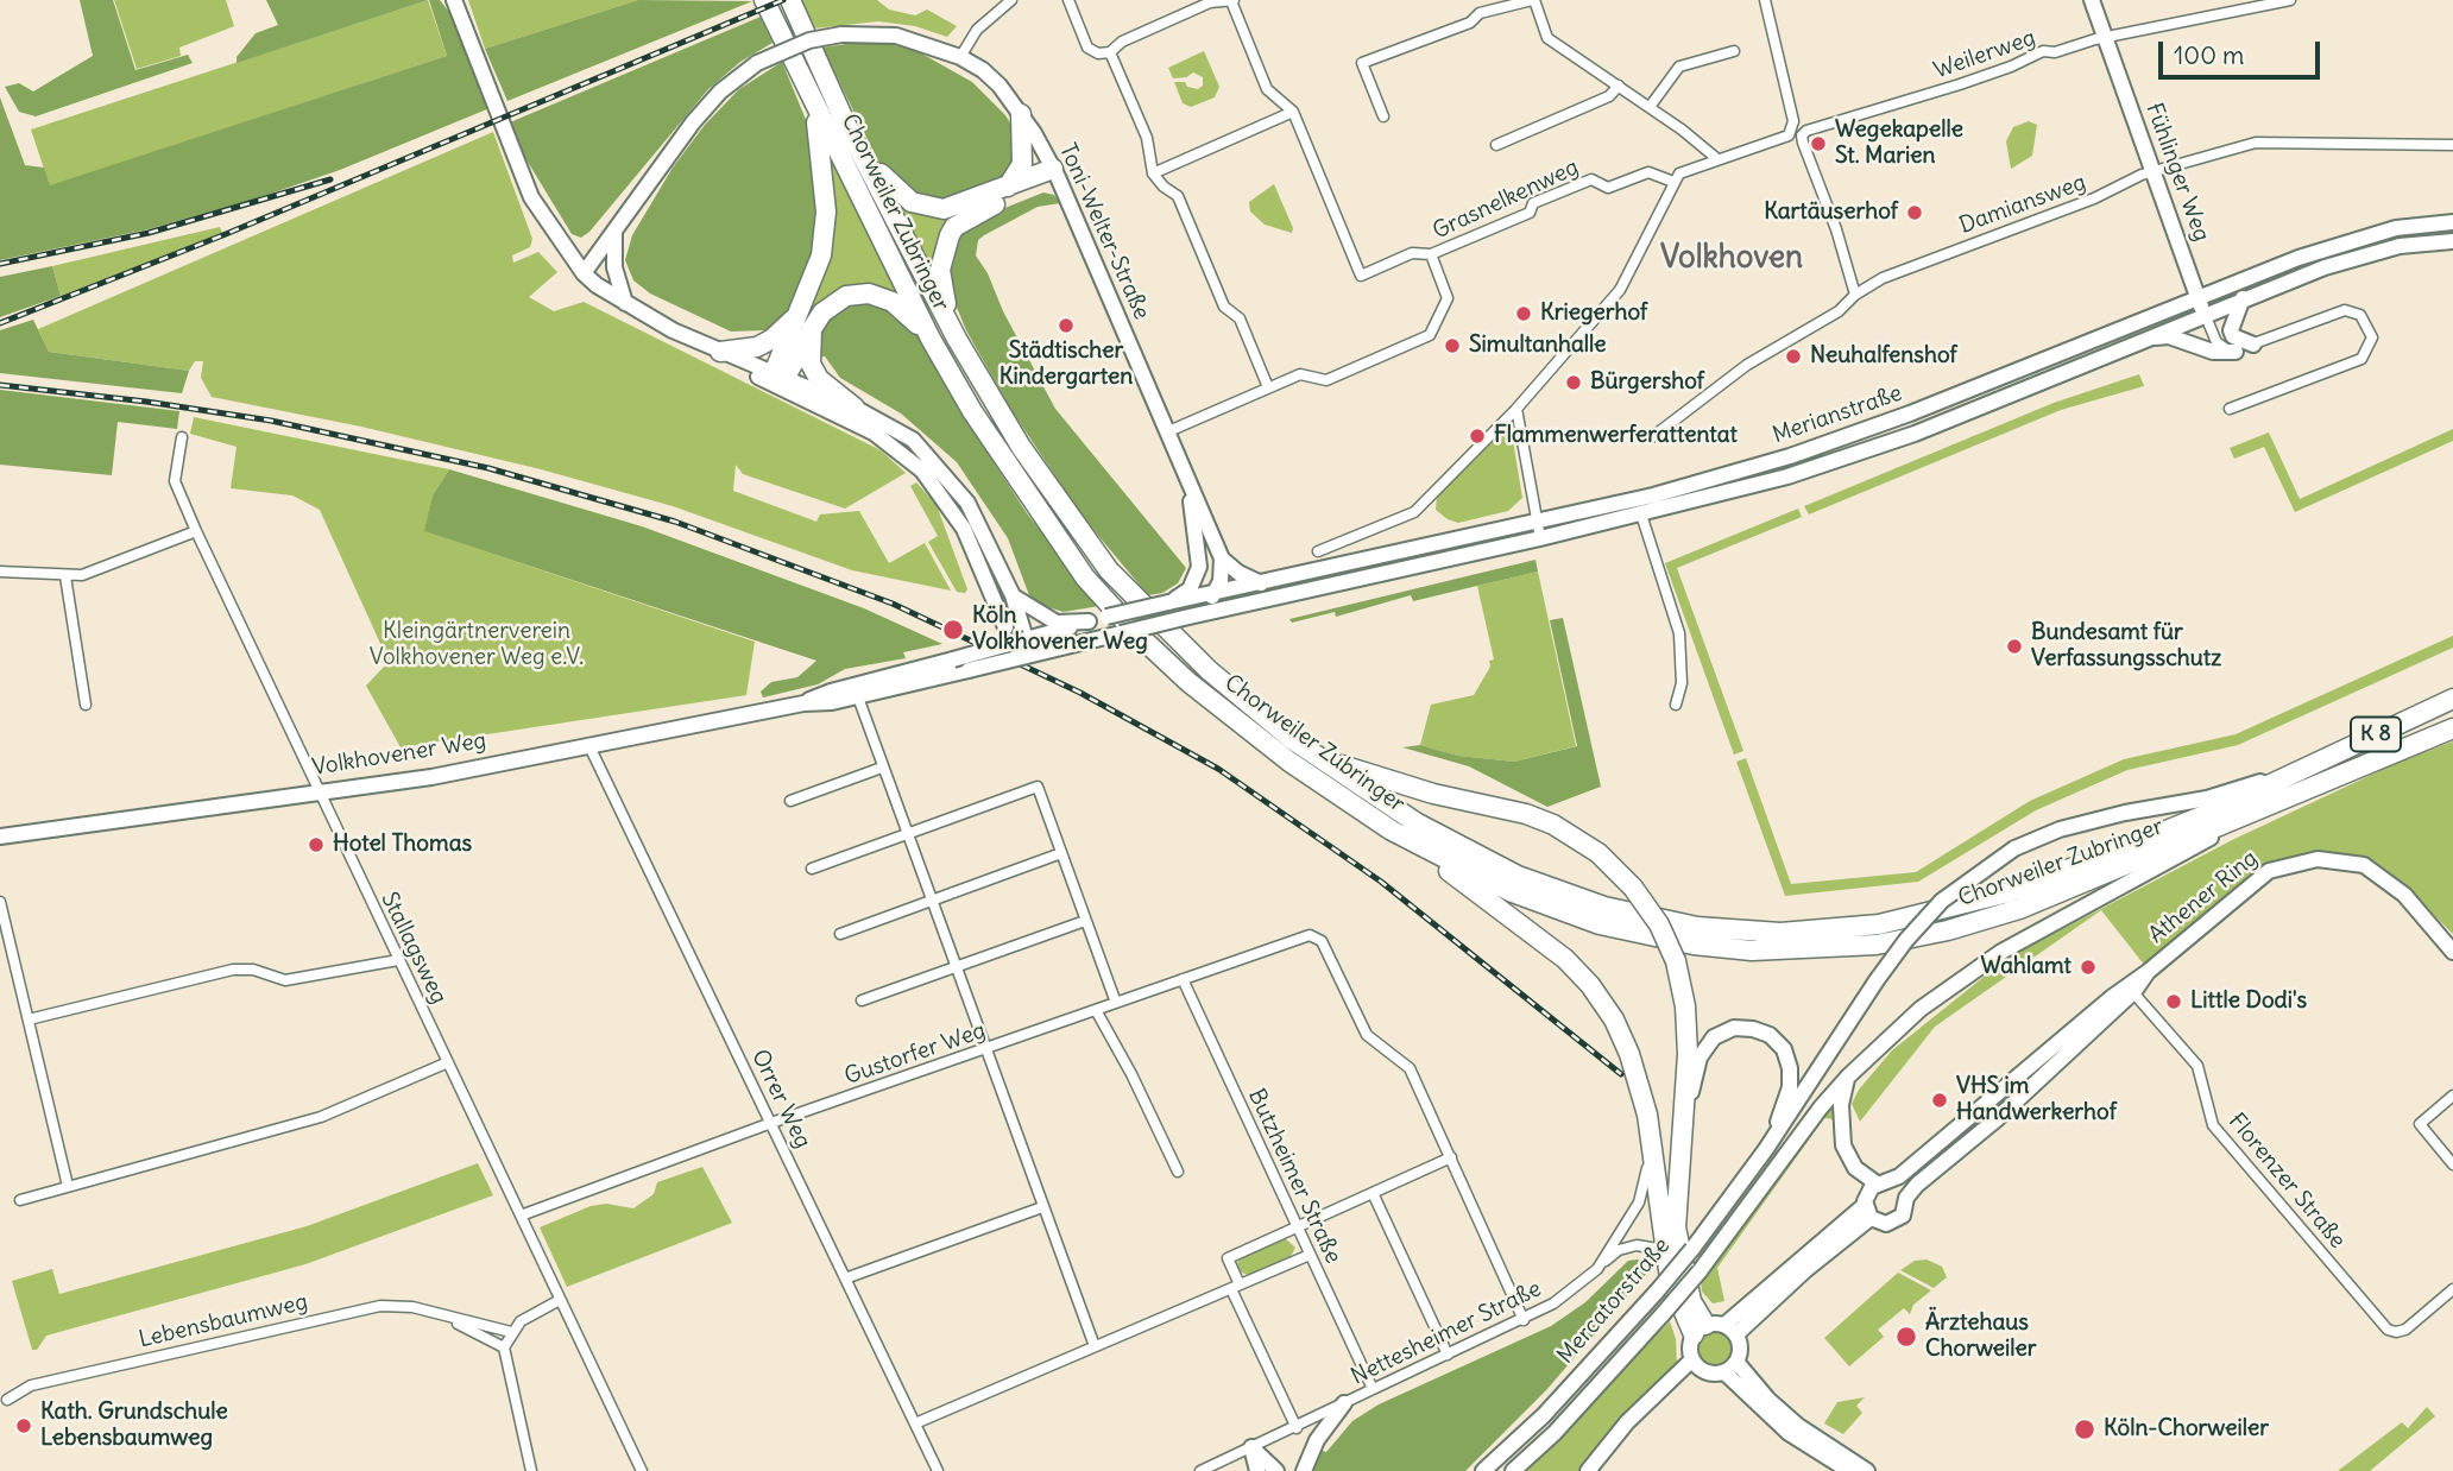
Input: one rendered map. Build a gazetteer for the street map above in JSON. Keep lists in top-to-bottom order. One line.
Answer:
{"streets":{"highway":["Chorweiler Zubringer","K 8"],"street":["Weilerweg","Fühlinger Weg","Grasnelkenweg","Damiansweg","Toni-Welter-Straße","Merianstraße","Volkhovener Weg","Athener Ring","Stallagsweg","Gustorfer Weg","Orrer Weg","Butzheimer Straße","Florenzer Straße","Mercatorstraße","Lebensbaumweg","Nettesheimer Straße"]},"crossings":[["Weilerweg","Fühlinger Weg"],["Weilerweg","Damiansweg"],["Fühlinger Weg","Damiansweg"],["Fühlinger Weg","Merianstraße"],["Chorweiler Zubringer","K 8"],["Toni-Welter-Straße","Merianstraße"],["Toni-Welter-Straße","Volkhovener Weg"],["Merianstraße","Volkhovener Weg"],["K 8","Mercatorstraße"],["Volkhovener Weg","Stallagsweg"],["Volkhovener Weg","Orrer Weg"],["Athener Ring","Florenzer Straße"],["Stallagsweg","Gustorfer Weg"],["Gustorfer Weg","Orrer Weg"],["Gustorfer Weg","Butzheimer Straße"],["Butzheimer Straße","Nettesheimer Straße"]],"districts":["Volkhoven"],"parks":["Kleingärtnerverein Volkhovener Weg e.V."],"places":["Wegekapelle St. Marien","Kartäuserhof","Kriegerhof","Städtischer Kindergarten","Simultanhalle","Neuhalfenshof","Bürgershof","Flammenwerferattentat","Köln Volkhovener Weg","Bundesamt für Verfassungsschutz","Hotel Thomas","Wahlamt","Little Dodi's","VHS im Handwerkerhof","Ärztehaus Chorweiler","Kath. Grundschule Lebensbaumweg","Köln-Chorweiler"],"scale_bar":"100 m"}
